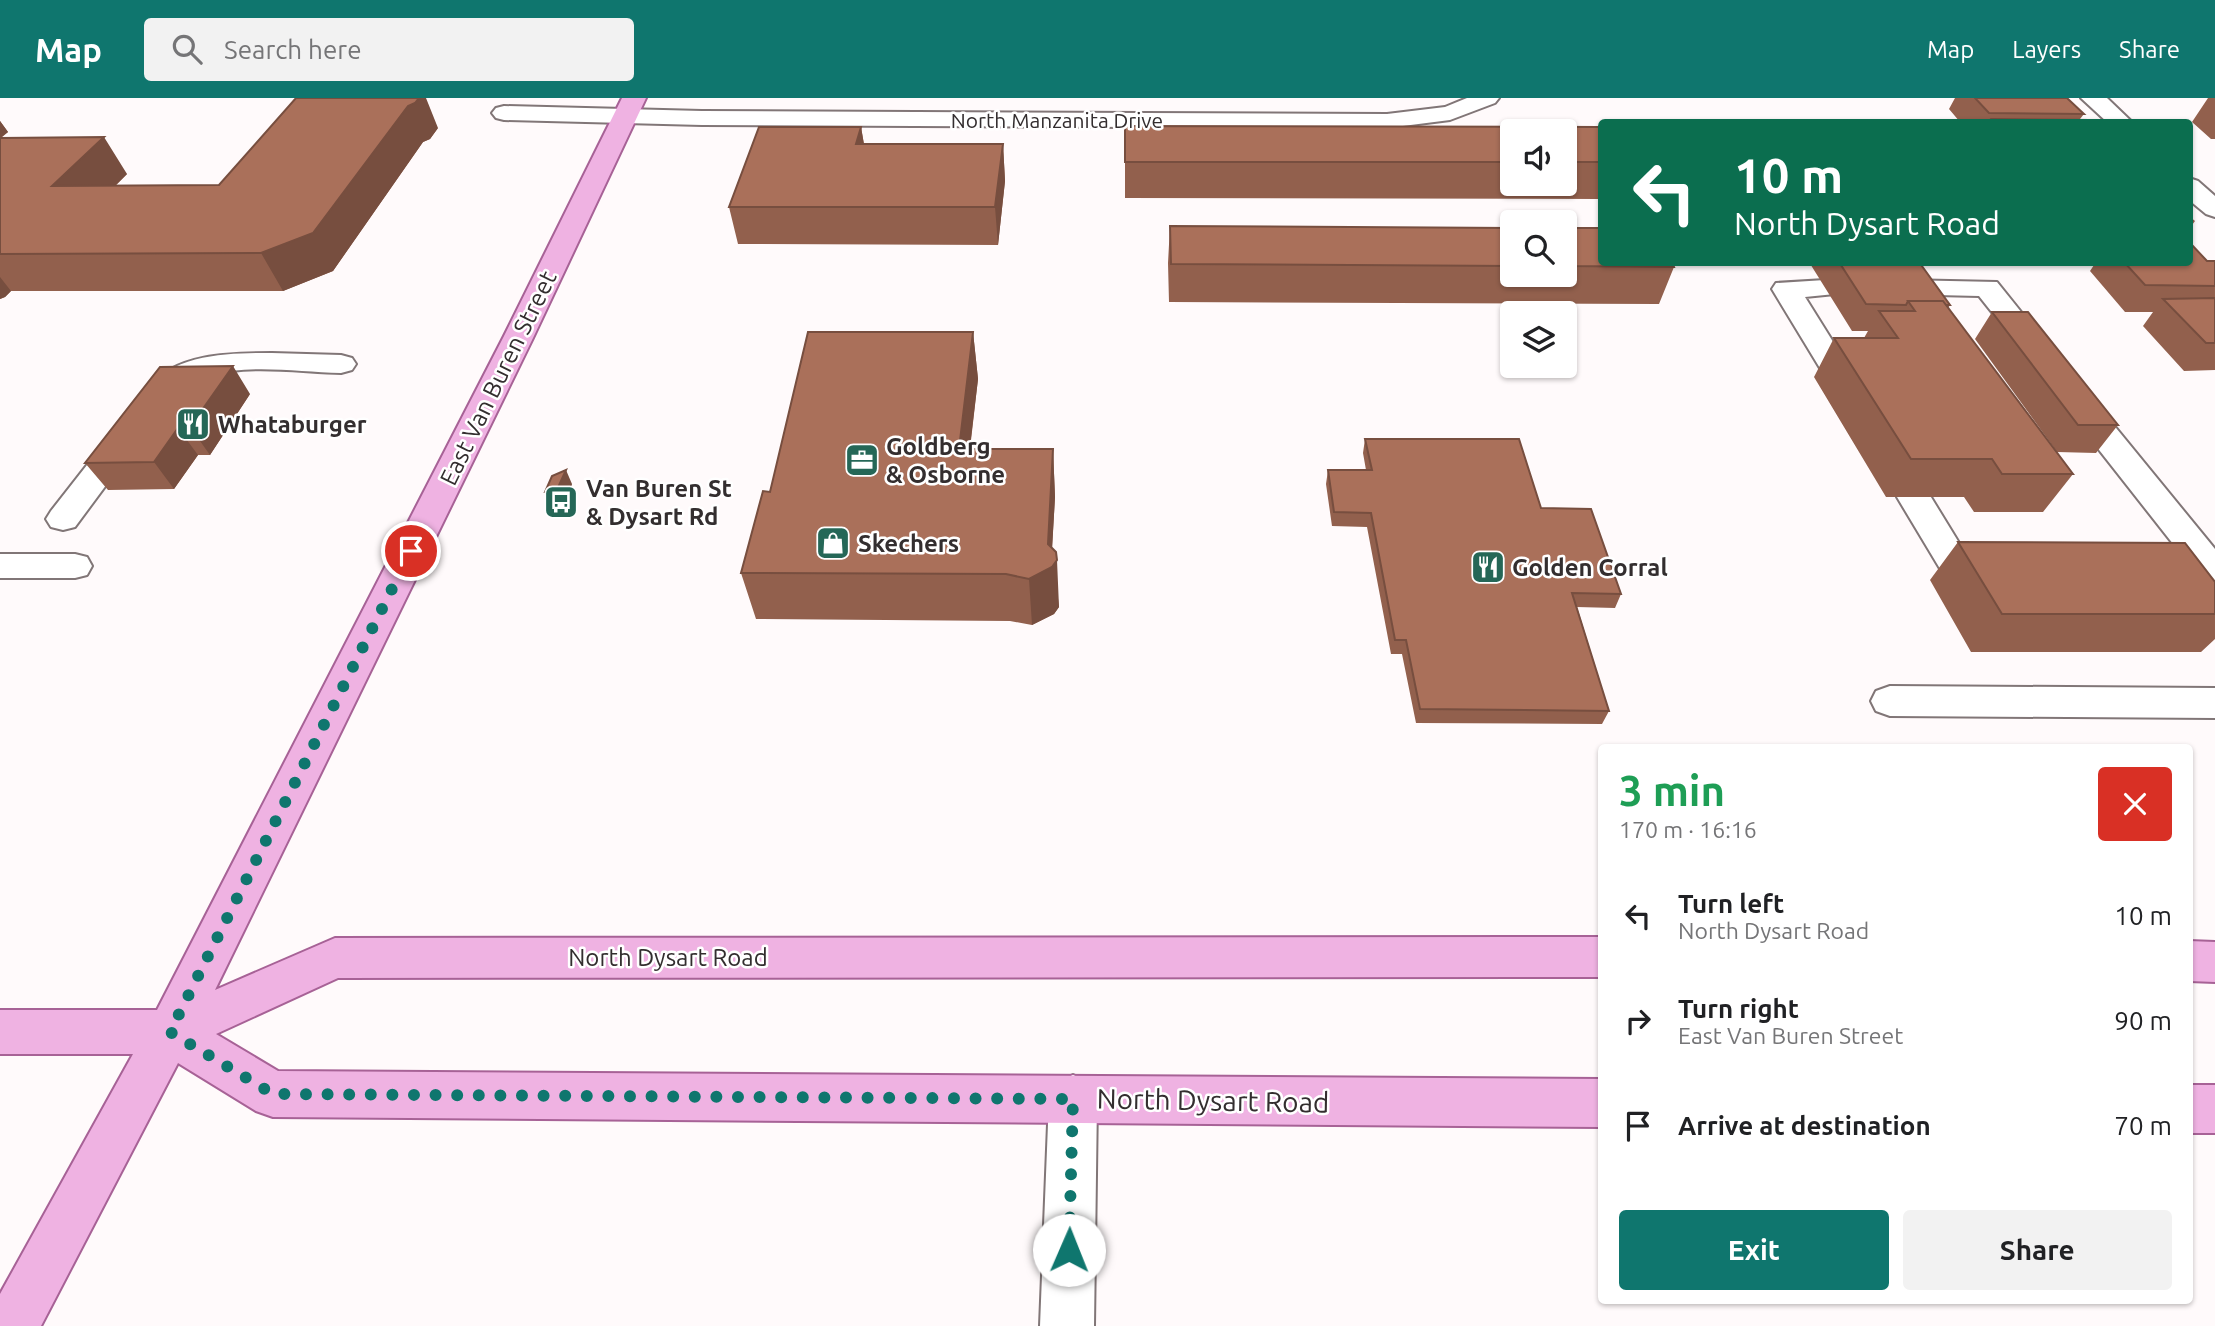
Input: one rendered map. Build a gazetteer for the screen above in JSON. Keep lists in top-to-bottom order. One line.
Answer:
{"streets":{"main road":["East Van Buren Street","North Dysart Road"],"street":["North Manzanita Drive"]},"crossings":[["North Manzanita Drive","East Van Buren Street"],["East Van Buren Street","North Dysart Road"]],"places":{"restaurant":["Whataburger","Golden Corral"],"office":["Goldberg & Osborne"],"bus stop":["Van Buren St & Dysart Rd"],"shop":["Skechers"]},"page":{"header":"Map","search":"Search here","nav":["Map","Layers","Share"],"turn":["10 m","North Dysart Road"],"heading":["3 min","170 m · 16:16"],"list":[{"name":"Turn left","note":"North Dysart Road","value":"10 m"},{"name":"Turn right","note":"East Van Buren Street","value":"90 m"},{"name":"Arrive at destination","value":"70 m"}],"buttons":["Exit","Share"]}}
